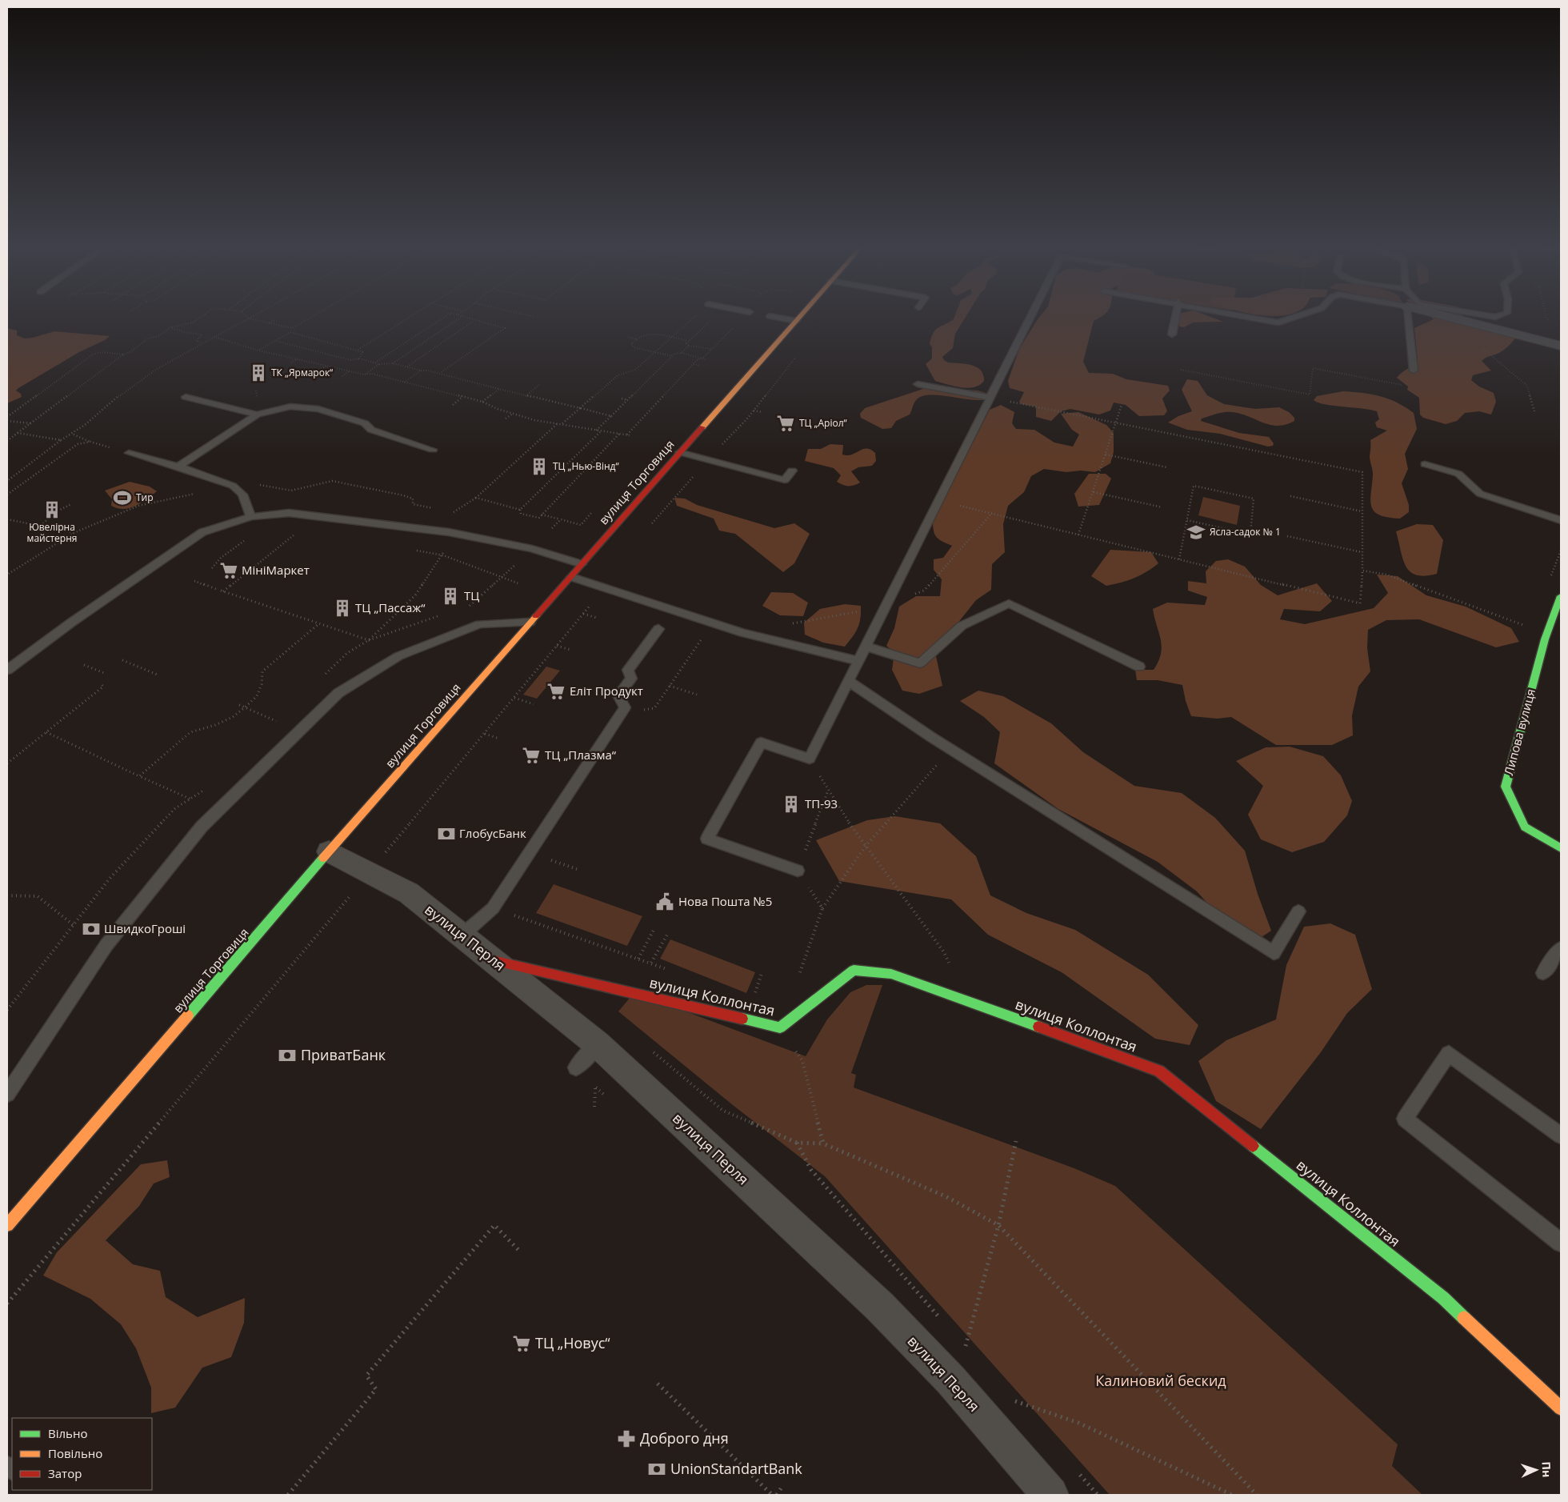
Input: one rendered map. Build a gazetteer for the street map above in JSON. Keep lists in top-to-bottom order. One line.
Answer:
{"streets":{"main road":["вулиця Торговиця","Липова вулиця","вулиця Коллонтая"],"street":["вулиця Перля"]},"crossings":[["вулиця Торговиця","вулиця Перля"],["вулиця Перля","вулиця Коллонтая"]],"parks":["Калиновий бескид"],"places":{"building":["ТК „Ярмарок“","ТЦ „Нью-Вінд“","Ювелірна майстерня","ТЦ","ТЦ „Пассаж“","ТП-93"],"supermarket":["ТЦ „Аріол“","МініМаркет","Еліт Продукт","ТЦ „Плазма“","ТЦ „Новус“"],"sports":["Тир"],"school or university":["Ясла-садок № 1"],"bank":["ГлобусБанк","ШвидкоГроші","ПриватБанк","UnionStandartBank"],"public building":["Нова Пошта №5"],"pharmacy":["Доброго дня"]},"legend":["Вільно","Повільно","Затор"],"north":"right"}
